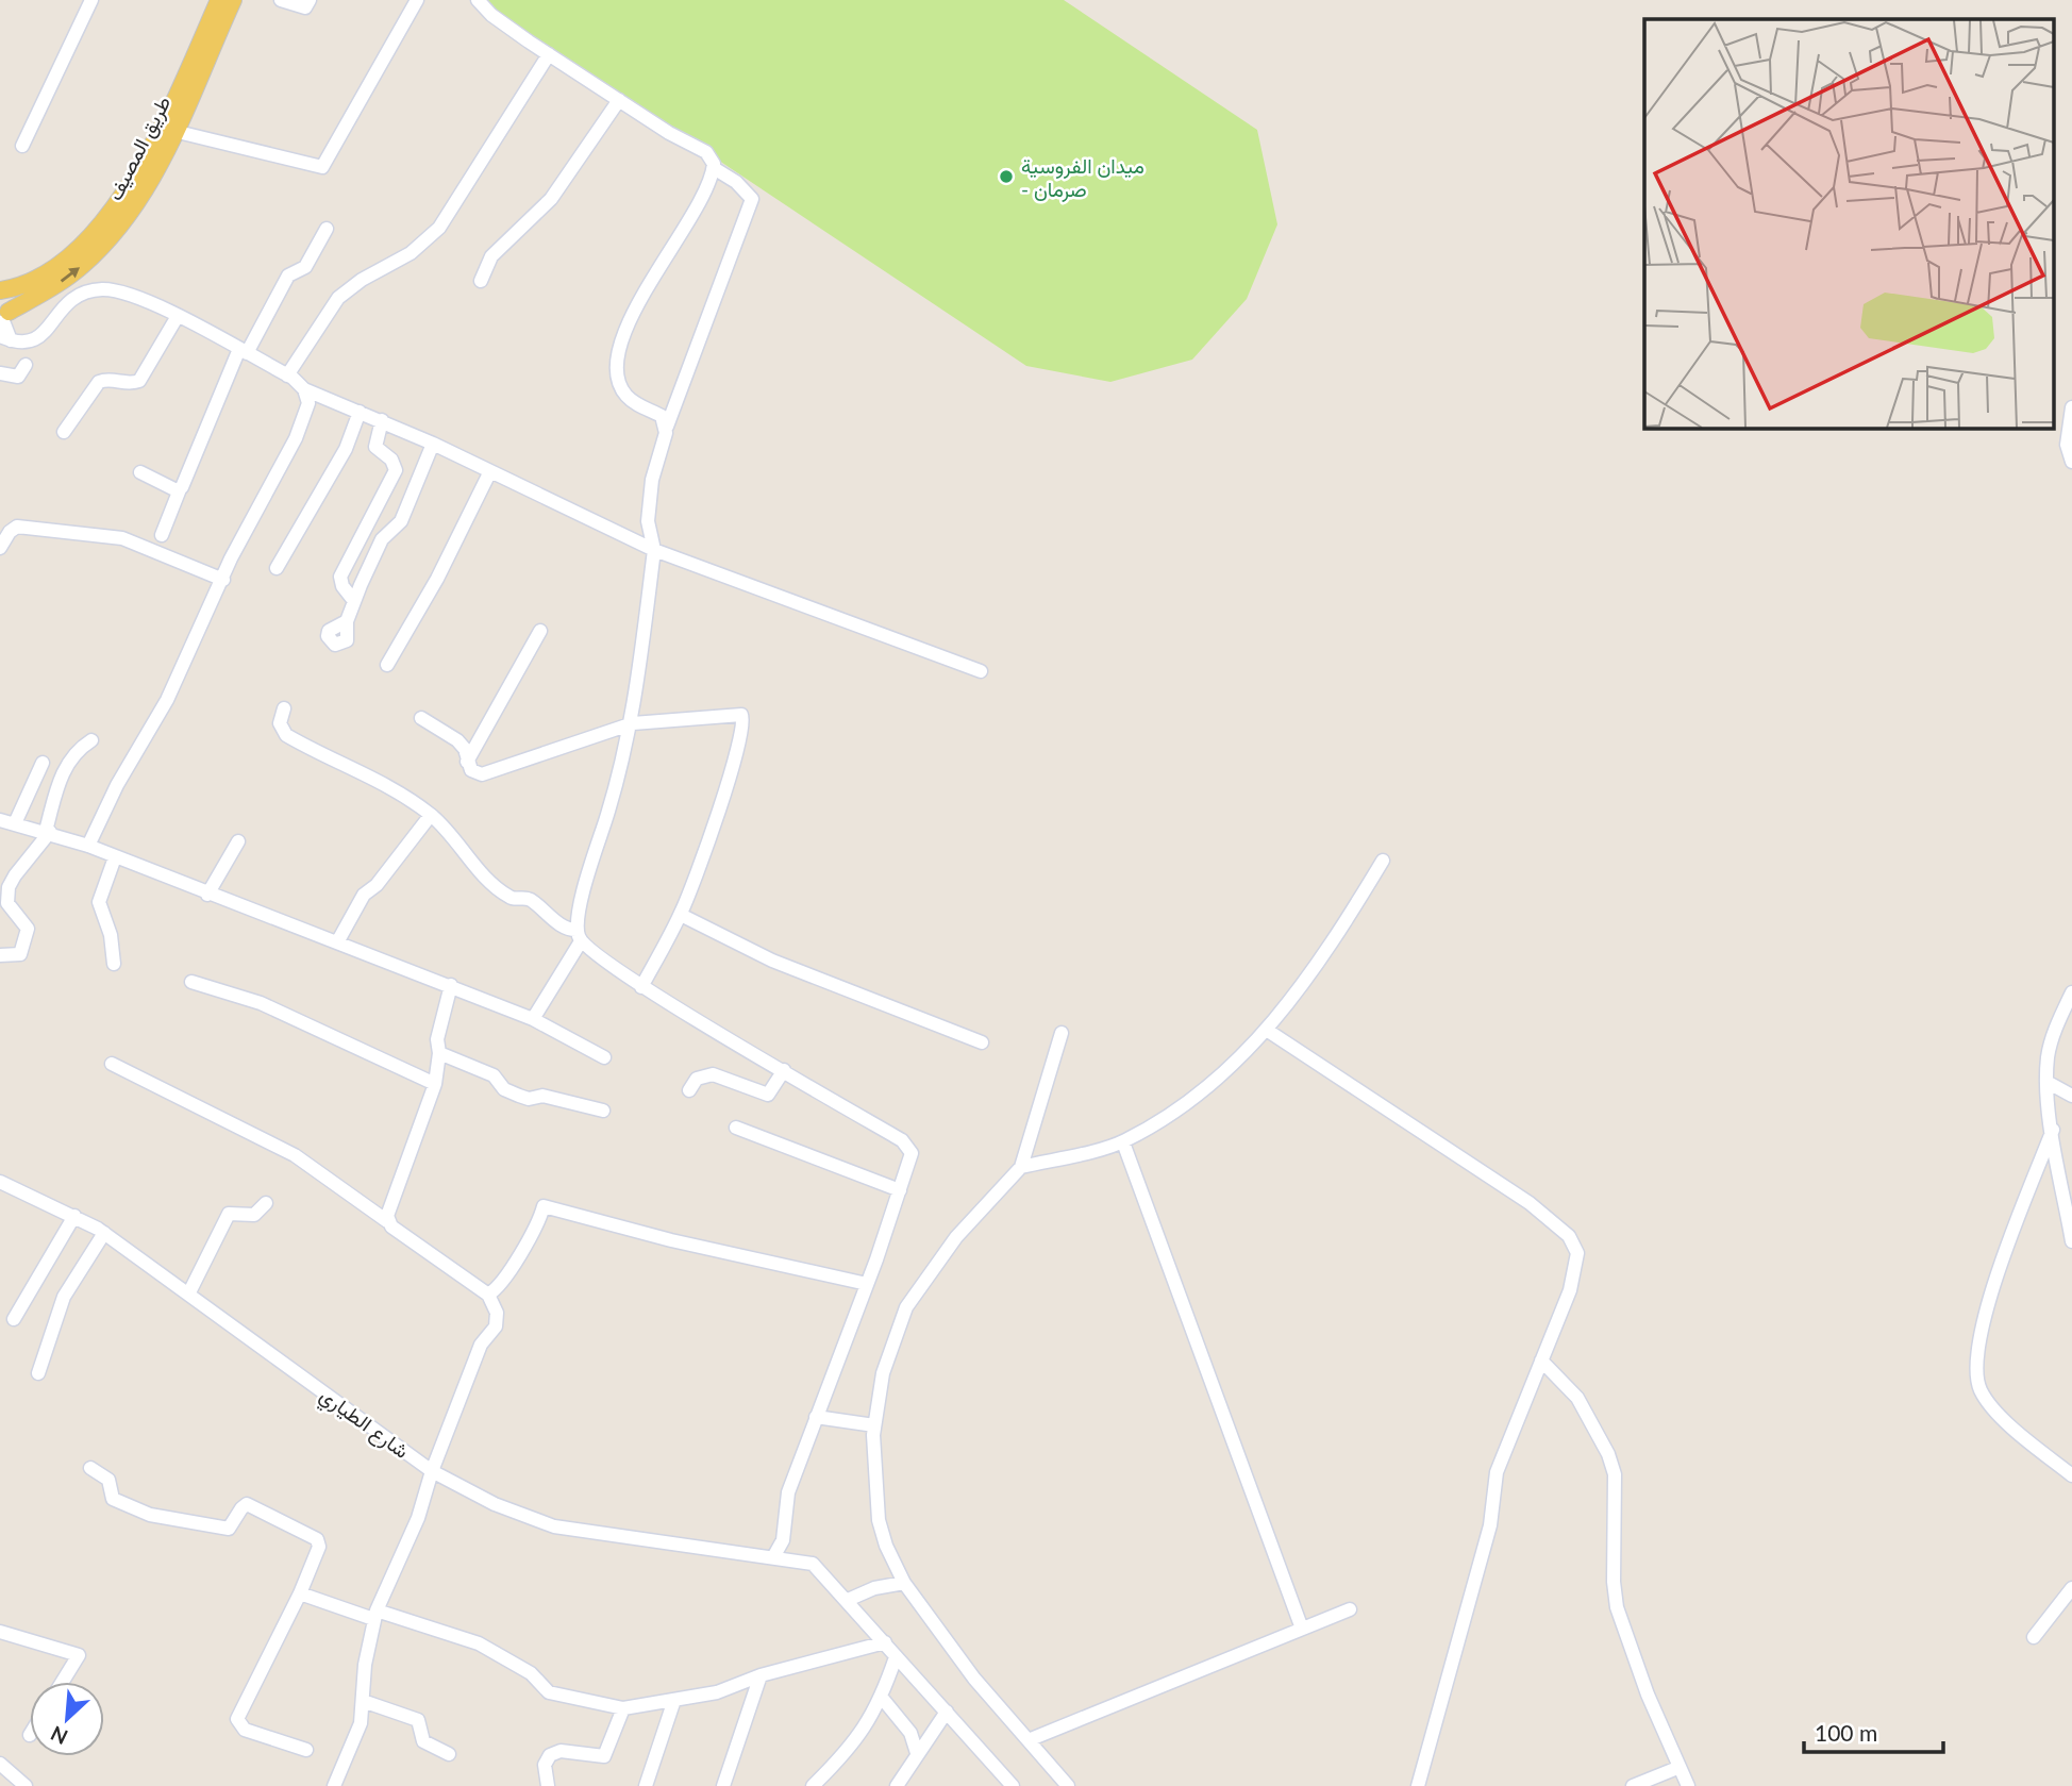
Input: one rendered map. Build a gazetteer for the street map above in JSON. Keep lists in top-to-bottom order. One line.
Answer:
{"streets":{"main road":["طريق المصيف"],"street":["شارع الطياري"]},"places":["ميدان الفروسية - صرمان"],"scale_bar":"100 m","north":"bottom left"}
